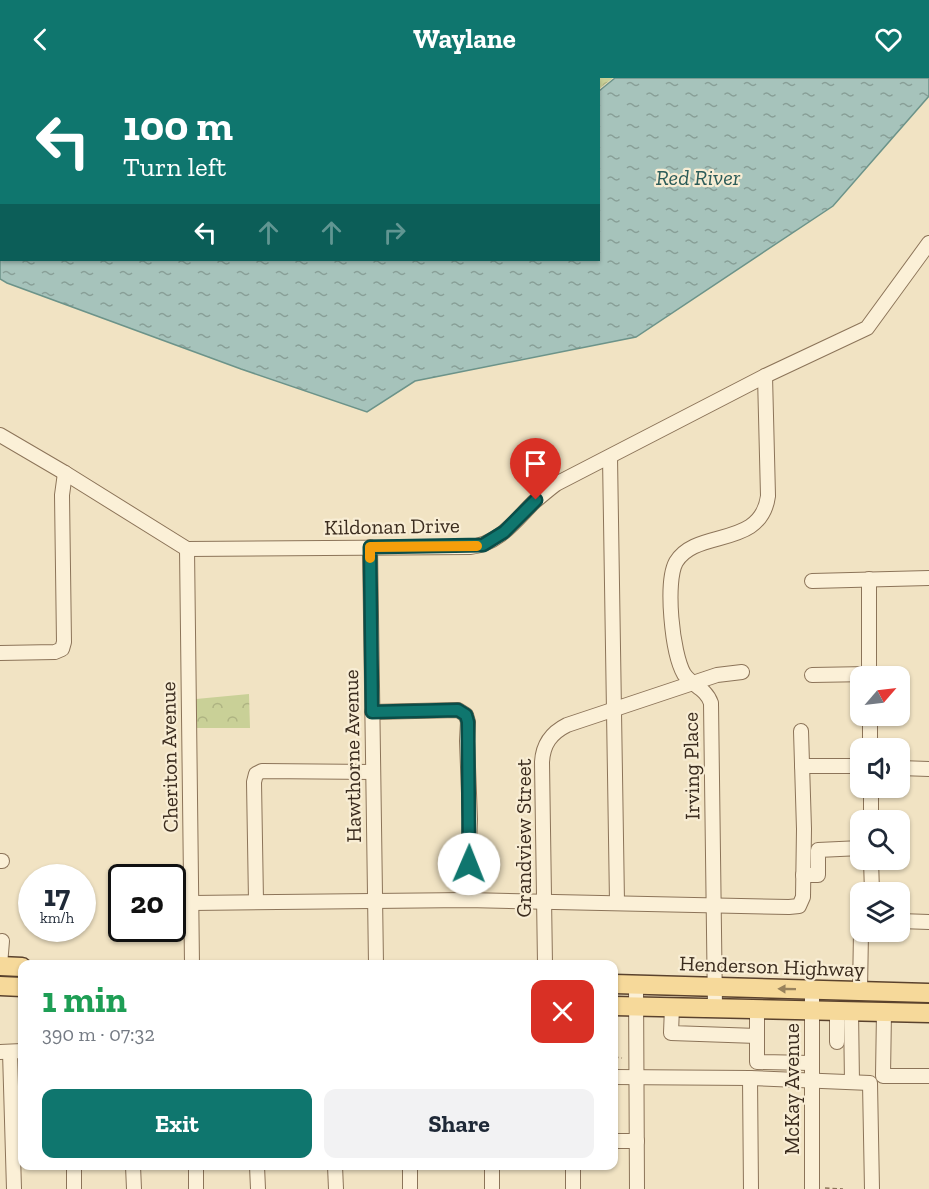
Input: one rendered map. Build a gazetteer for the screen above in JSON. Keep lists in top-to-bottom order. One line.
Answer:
{"streets":{"main road":["Henderson Highway"],"street":["Kildonan Drive","Hawthorne Avenue","Cheriton Avenue","Irving Place","Grandview Street","McKay Avenue"]},"crossings":[["Kildonan Drive","Hawthorne Avenue"],["Kildonan Drive","Cheriton Avenue"],["Kildonan Drive","Irving Place"],["Irving Place","Grandview Street"],["Irving Place","Henderson Highway"],["Henderson Highway","McKay Avenue"]],"water":["Red River"],"north":"top right","page":{"header":"Waylane","turn":["100 m","Turn left"],"speed":"17 km/h","limit":"20","heading":["1 min","390 m · 07:32"],"buttons":["Exit","Share"]}}
